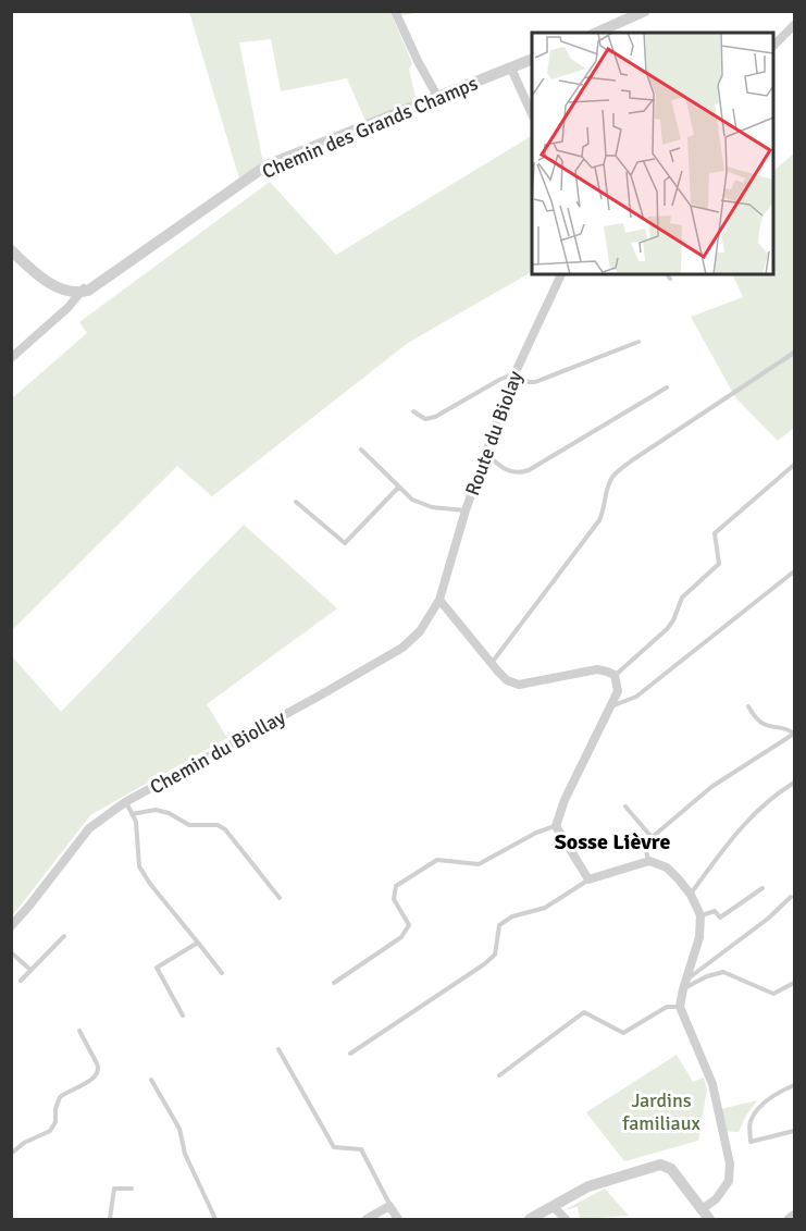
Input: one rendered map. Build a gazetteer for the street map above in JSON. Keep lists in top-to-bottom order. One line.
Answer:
{"streets":{"street":["Chemin des Grands Champs","Route du Biolay","Chemin du Biollay"]},"crossings":[["Route du Biolay","Chemin du Biollay"]],"districts":["Sosse Lièvre"],"parks":["Jardins familiaux"]}
